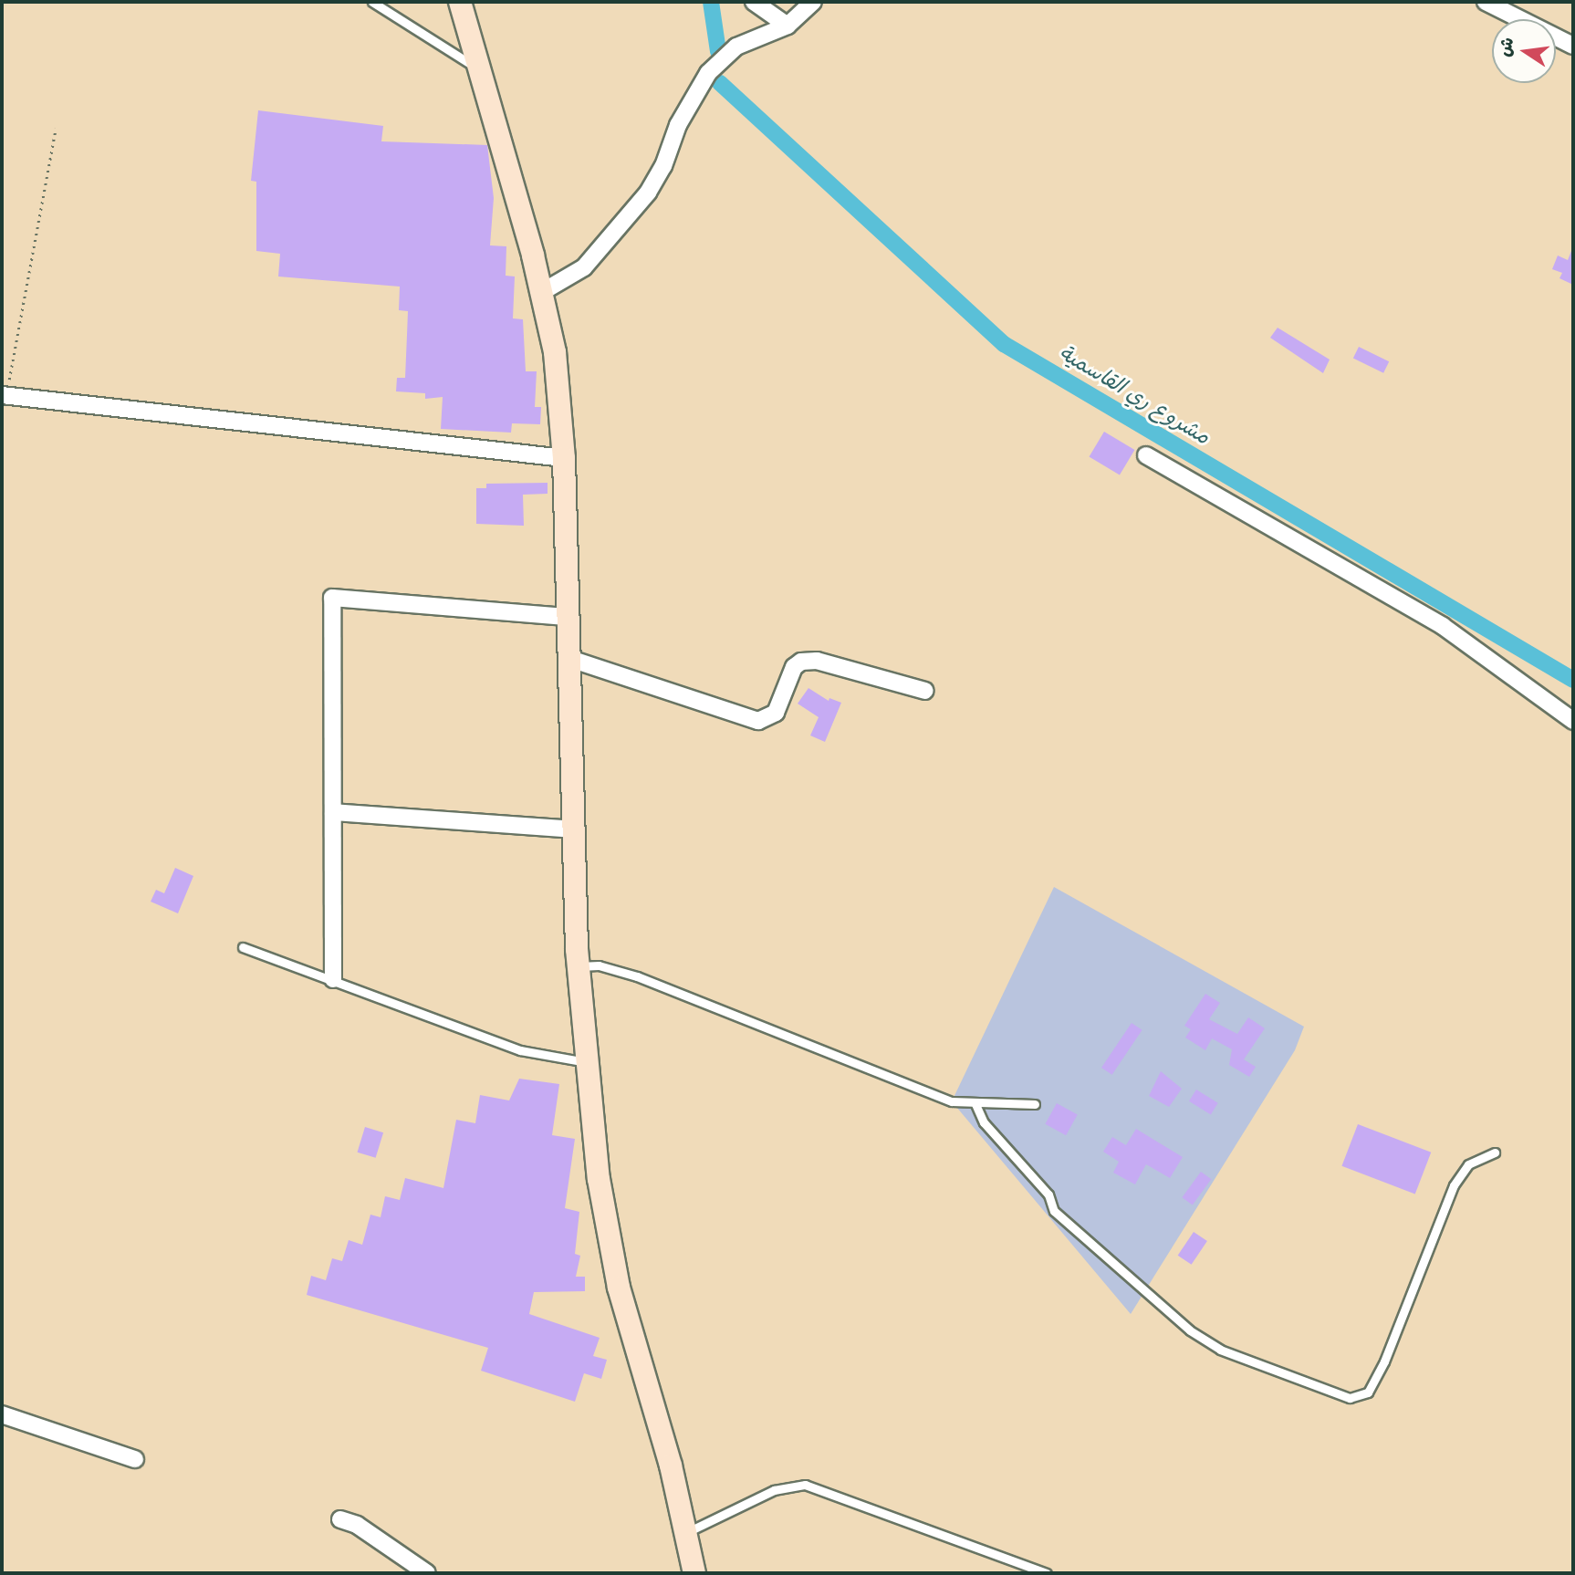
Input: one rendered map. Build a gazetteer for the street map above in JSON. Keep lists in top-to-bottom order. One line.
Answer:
{"water":["مشروع ري القاسمية"],"north":"left"}
